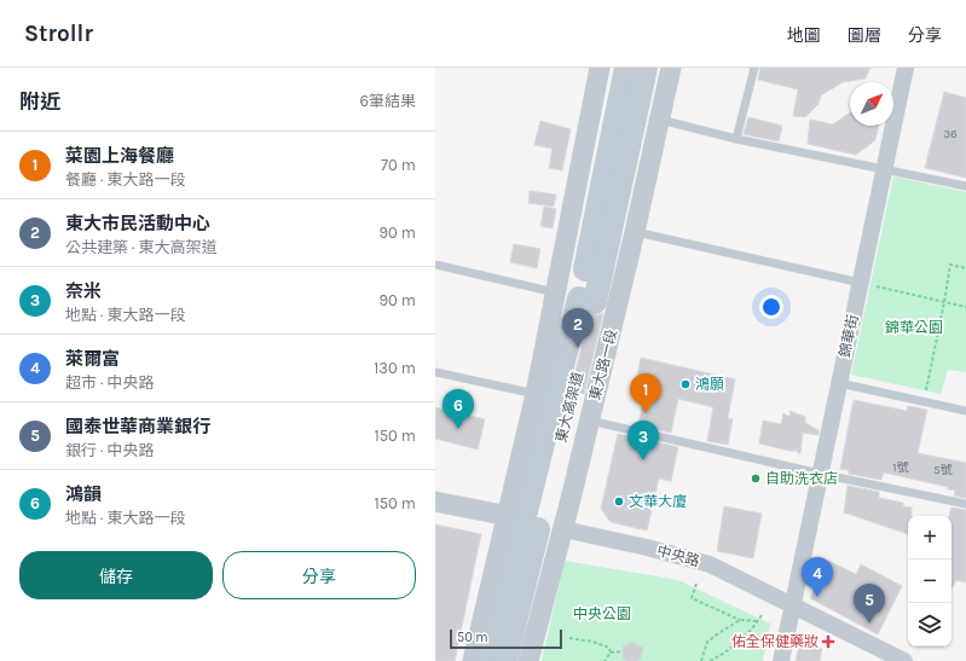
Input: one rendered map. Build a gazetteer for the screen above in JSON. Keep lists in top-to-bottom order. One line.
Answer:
{"streets":{"main road":["東大高架道"],"street":["錦華街","東大路一段","中央路"]},"crossings":[["錦華街","中央路"],["東大路一段","中央路"]],"parks":["錦華公園","中央公園"],"places":{"other":["鴻願","自助洗衣店","文華大廈"],"health":["佑全保健藥妝"]},"house_numbers":["36","1號","5號"],"scale_bar":"50 m","north":"top right","page":{"header":"Strollr","nav":["地圖","圖層","分享"],"heading":["附近","6筆結果"],"list":[{"mark":"1","name":"菜園上海餐廳","note":"餐廳 · 東大路一段","value":"70 m"},{"mark":"2","name":"東大市民活動中心","note":"公共建築 · 東大高架道","value":"90 m"},{"mark":"3","name":"奈米","note":"地點 · 東大路一段","value":"90 m"},{"mark":"4","name":"萊爾富","note":"超市 · 中央路","value":"130 m"},{"mark":"5","name":"國泰世華商業銀行","note":"銀行 · 中央路","value":"150 m"},{"mark":"6","name":"鴻韻","note":"地點 · 東大路一段","value":"150 m"}],"pins":["2","1","6","3","4","5"],"map_buttons":["+","−"],"buttons":["儲存","分享"],"scale":"50 m"}}
